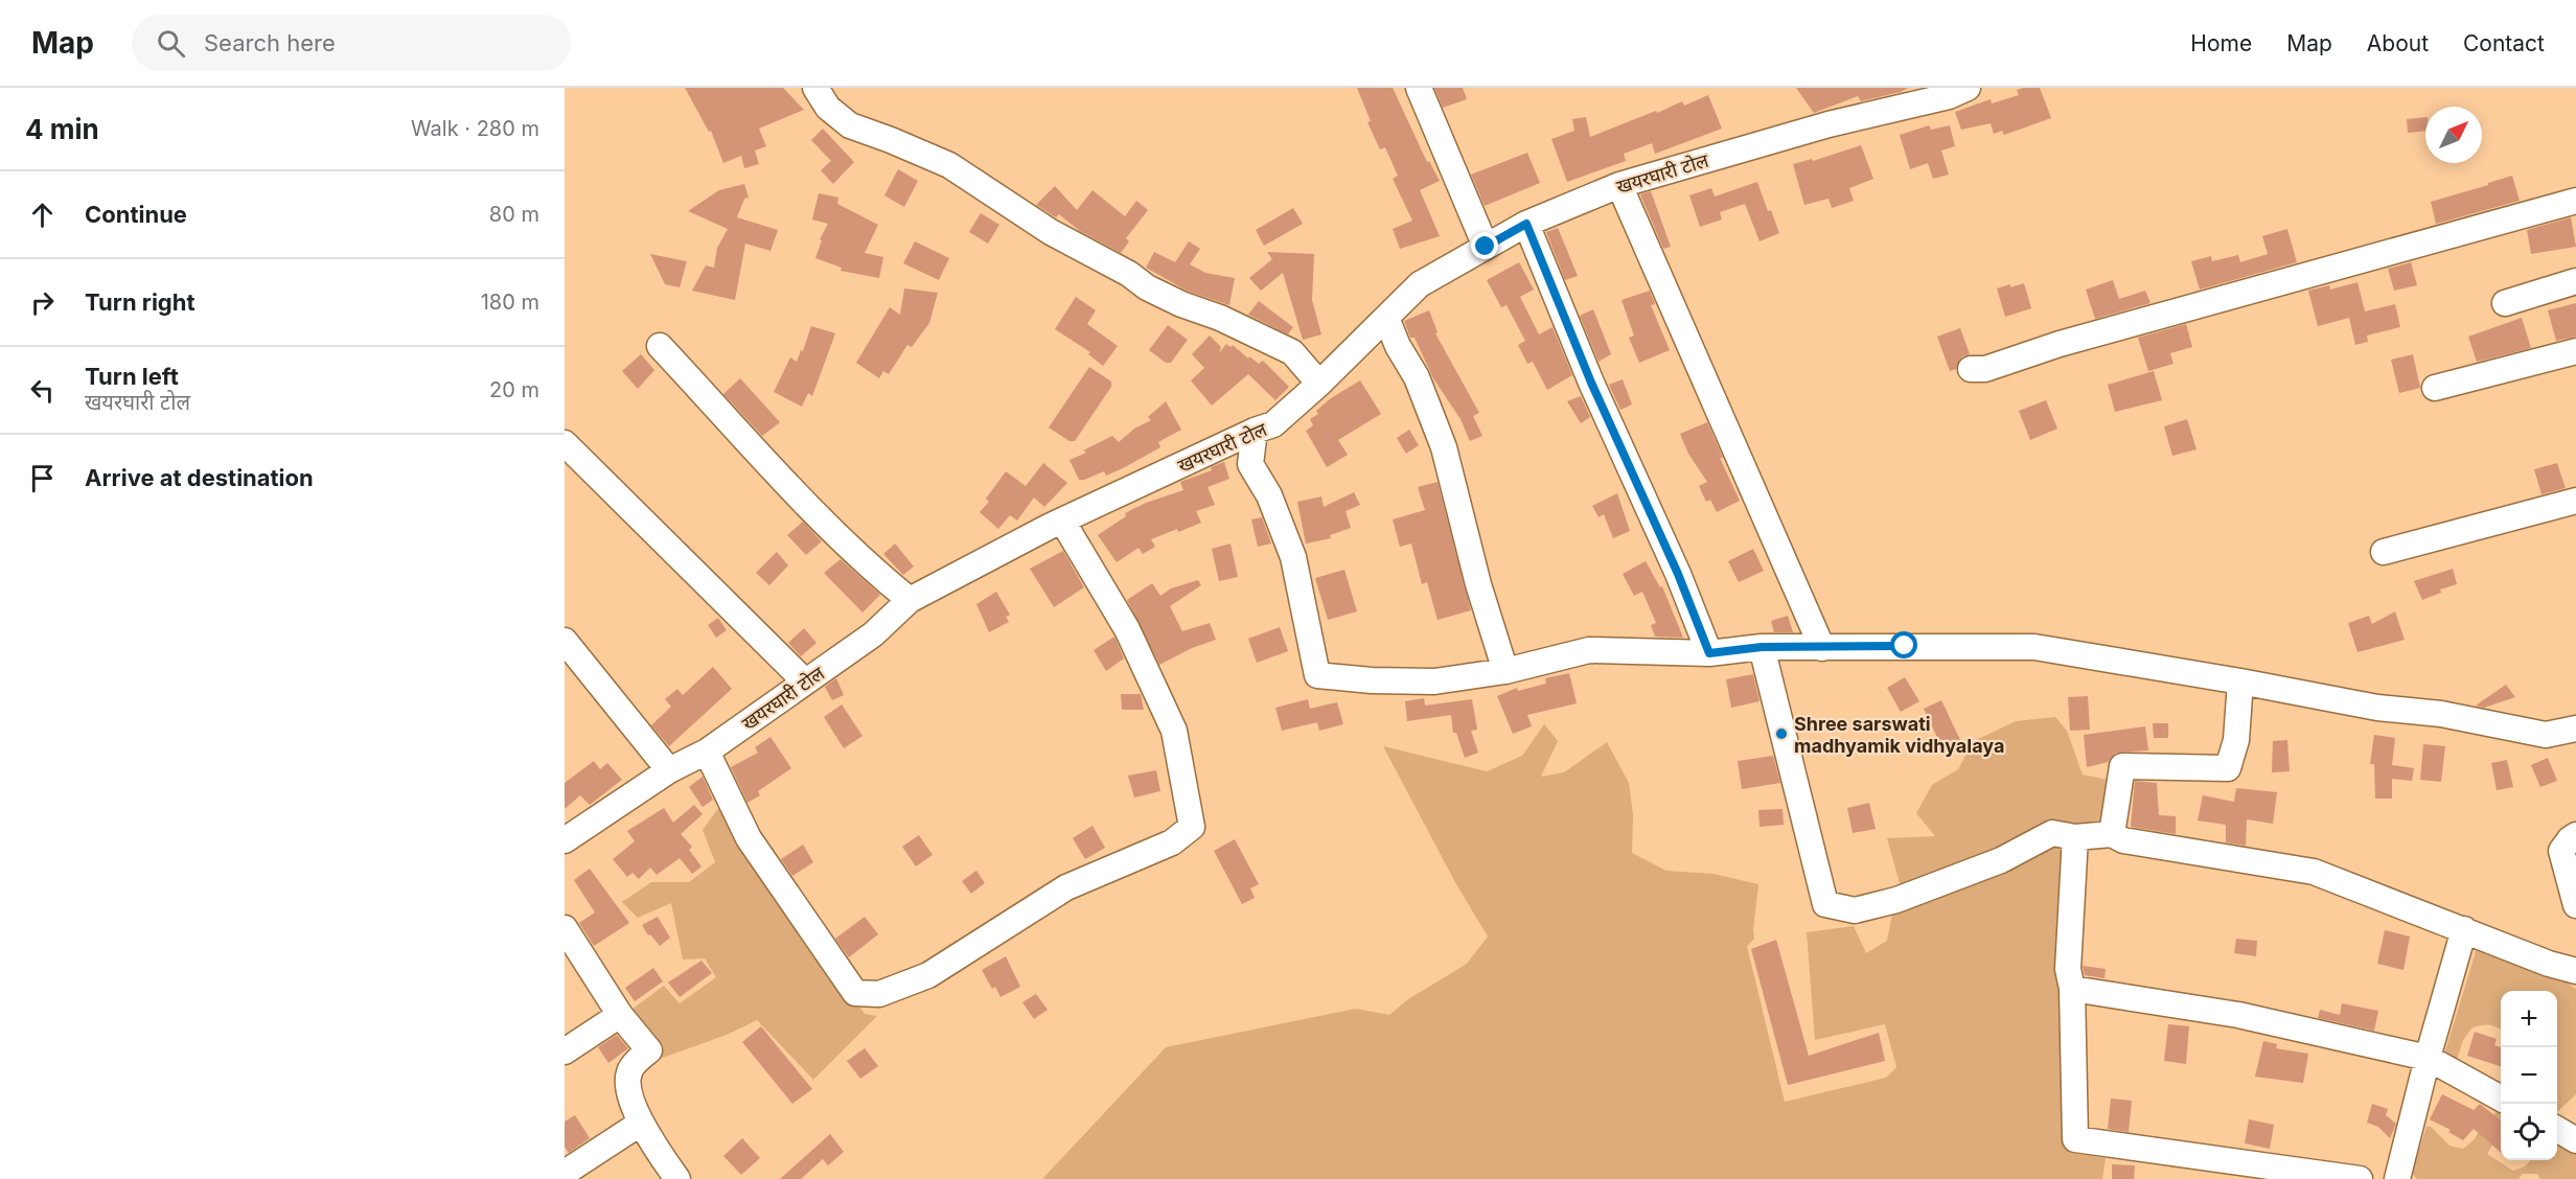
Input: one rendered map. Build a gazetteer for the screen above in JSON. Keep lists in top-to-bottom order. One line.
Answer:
{"streets":{"street":["खयरघारी टोल"]},"places":["Shree sarswati madhyamik vidhyalaya"],"north":"top right","page":{"header":"Map","search":"Search here","nav":["Home","Map","About","Contact"],"heading":["4 min","Walk · 280 m"],"list":[["Continue","80 m"],["Turn right","180 m"],["Turn left","खयरघारी टोल","20 m"],"Arrive at destination"],"map_buttons":["+","−"]}}
